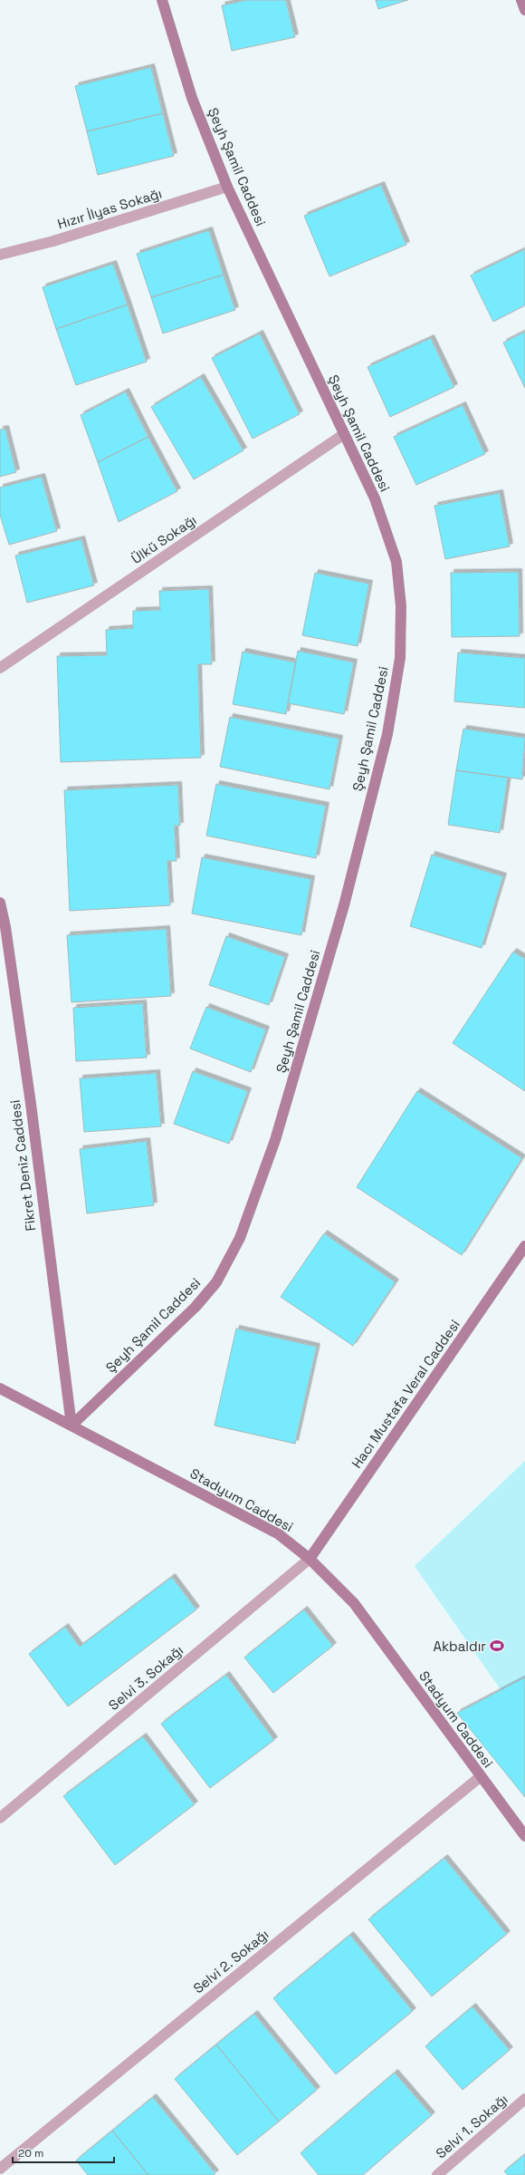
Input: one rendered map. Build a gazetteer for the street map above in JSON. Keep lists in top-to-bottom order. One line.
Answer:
{"streets":{"street":["Şeyh Şamil Caddesi","Hızır İlyas Sokağı","Ülkü Sokağı","Fikret Deniz Caddesi","Hacı Mustafa Veral Caddesi","Stadyum Caddesi","Selvi 3. Sokağı","Selvi 2. Sokağı","Selvi 1. Sokağı"]},"crossings":[["Şeyh Şamil Caddesi","Hızır İlyas Sokağı"],["Şeyh Şamil Caddesi","Ülkü Sokağı"],["Şeyh Şamil Caddesi","Fikret Deniz Caddesi"],["Şeyh Şamil Caddesi","Stadyum Caddesi"],["Fikret Deniz Caddesi","Stadyum Caddesi"],["Hacı Mustafa Veral Caddesi","Stadyum Caddesi"],["Hacı Mustafa Veral Caddesi","Selvi 3. Sokağı"],["Stadyum Caddesi","Selvi 3. Sokağı"],["Stadyum Caddesi","Selvi 2. Sokağı"]],"places":{"sports":["Akbaldır"]},"scale_bar":"20 m"}
